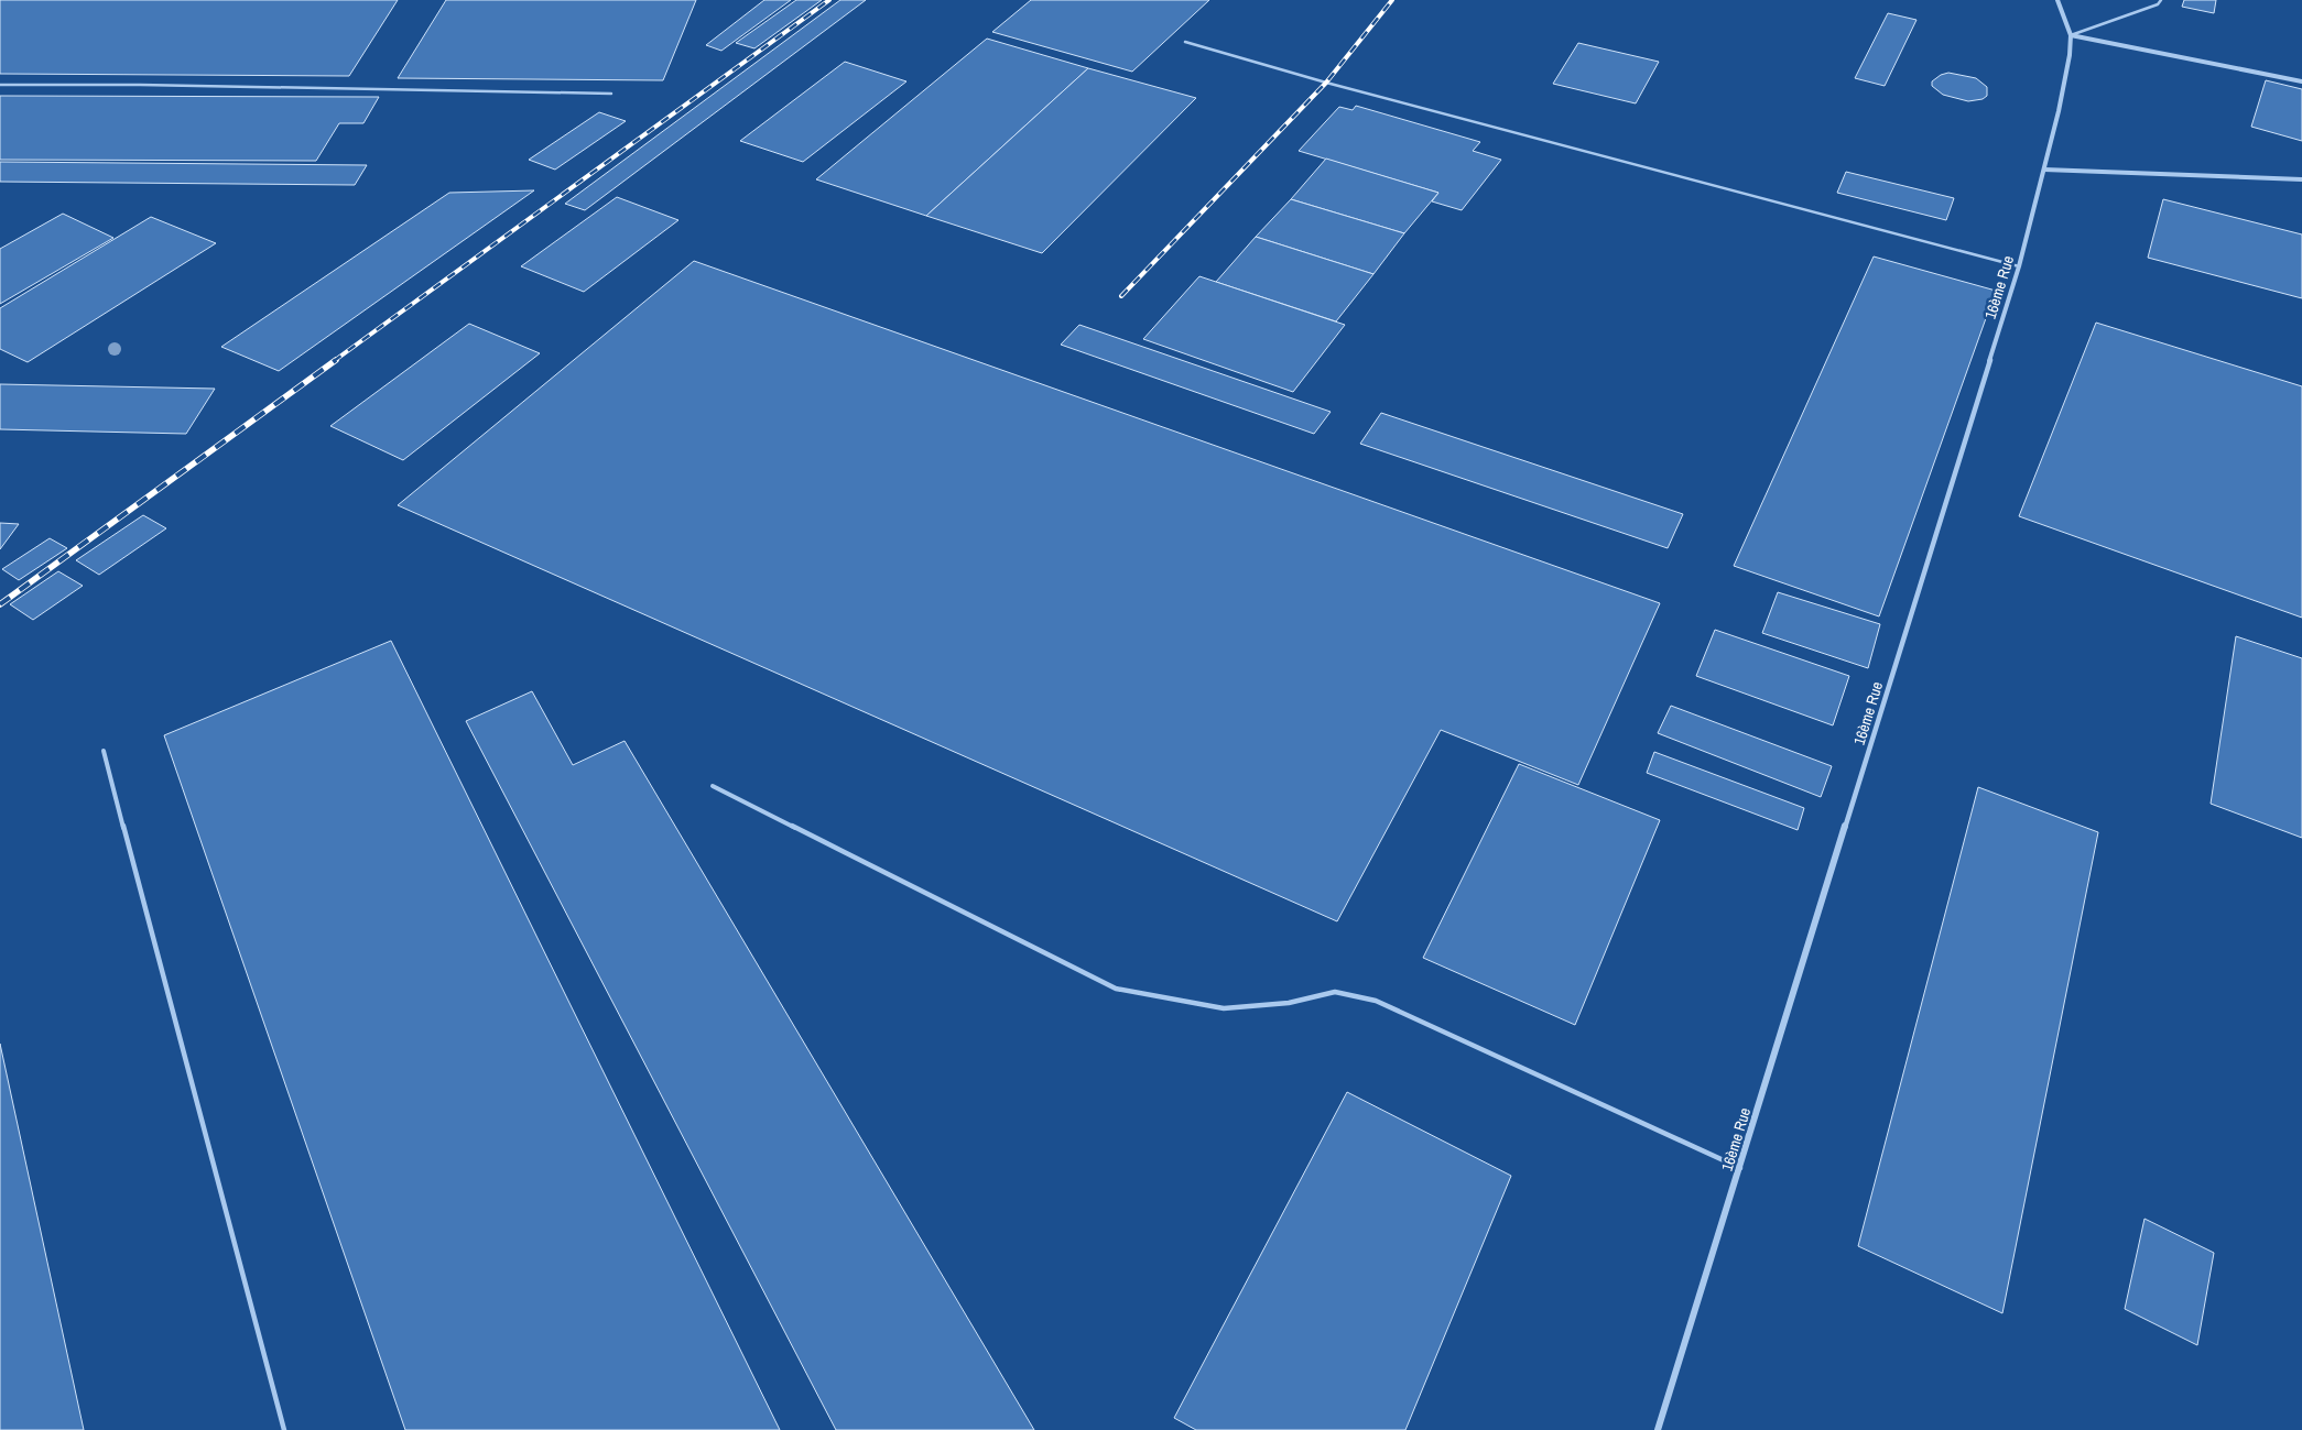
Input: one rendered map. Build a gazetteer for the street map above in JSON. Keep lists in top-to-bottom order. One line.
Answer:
{"streets":{"street":["16ème Rue"]}}
